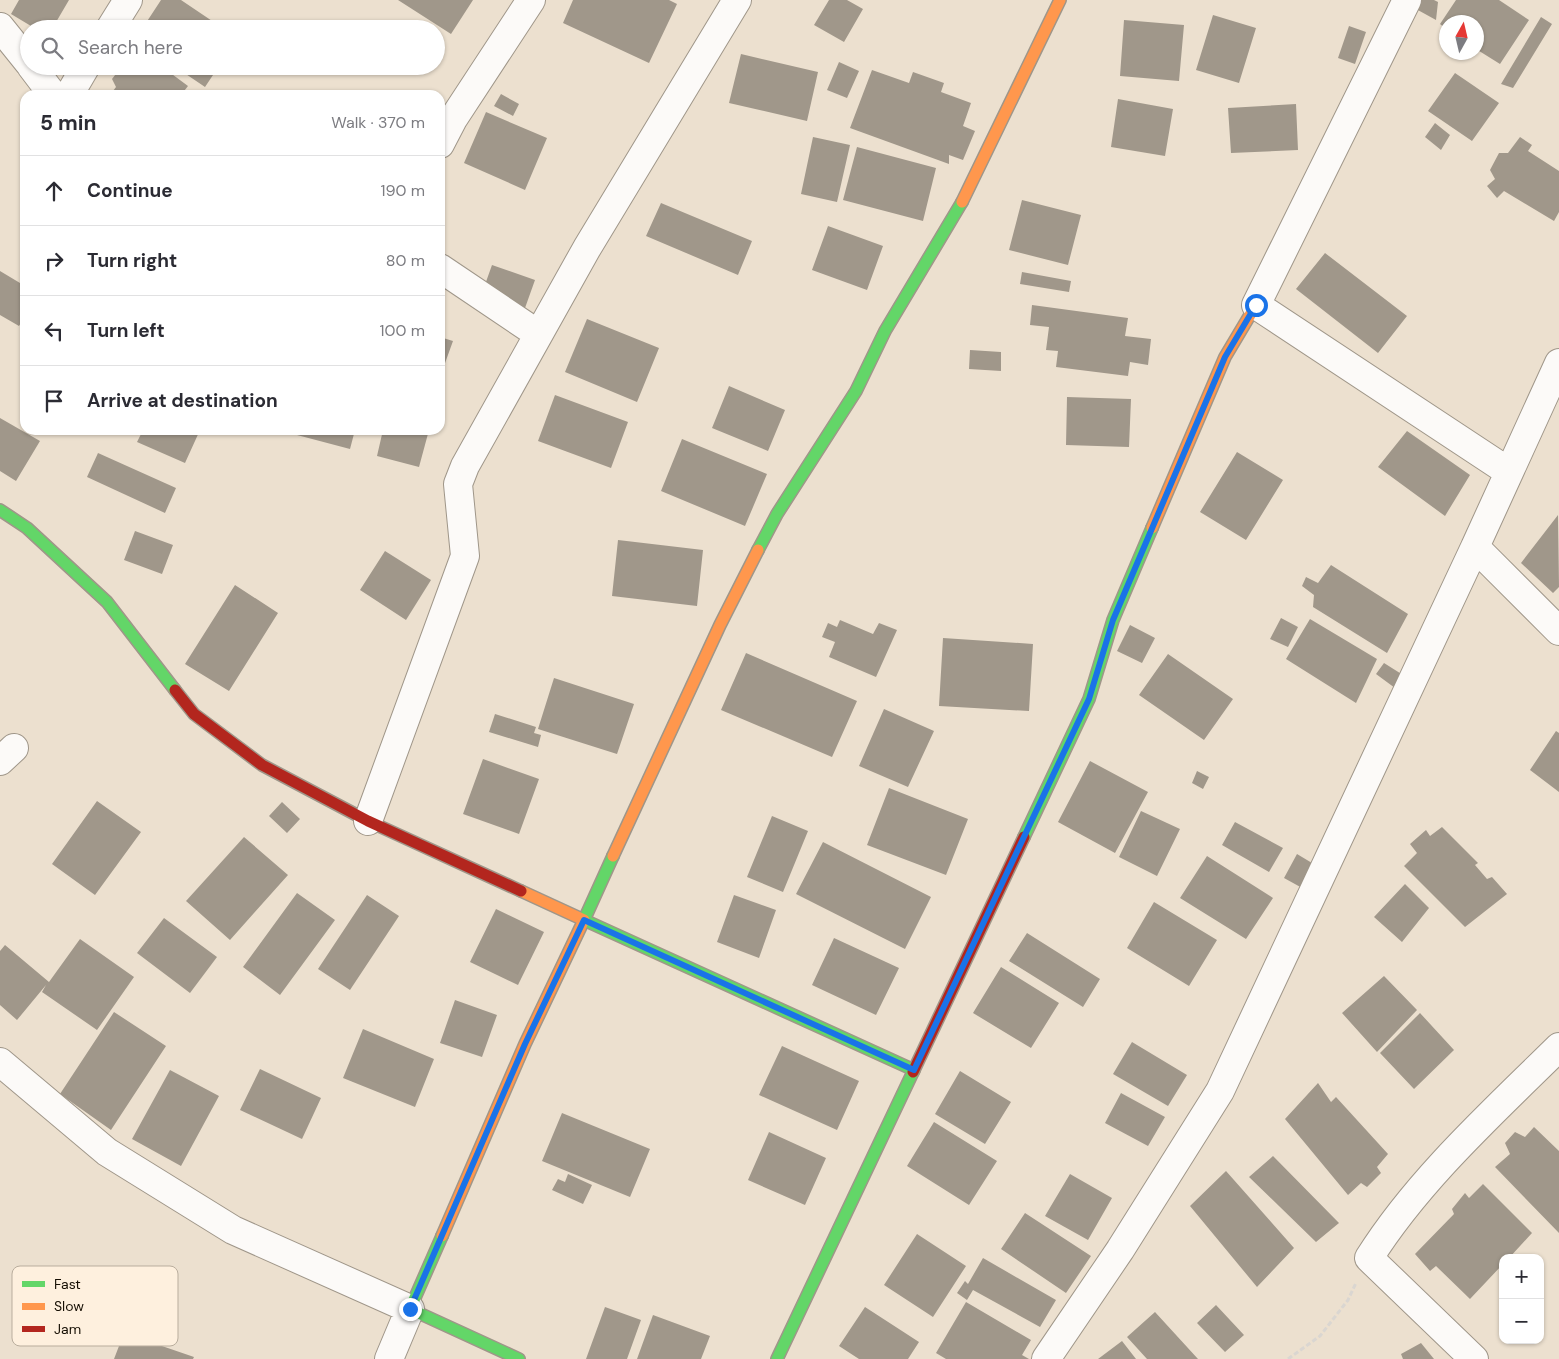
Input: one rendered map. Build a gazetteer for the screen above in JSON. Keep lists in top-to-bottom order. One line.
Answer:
{"legend":["Fast","Slow","Jam"],"north":"top","page":{"search":"Search here","heading":["5 min","Walk · 370 m"],"list":[["Continue","190 m"],["Turn right","80 m"],["Turn left","100 m"],"Arrive at destination"],"map_buttons":["+","−"]}}
